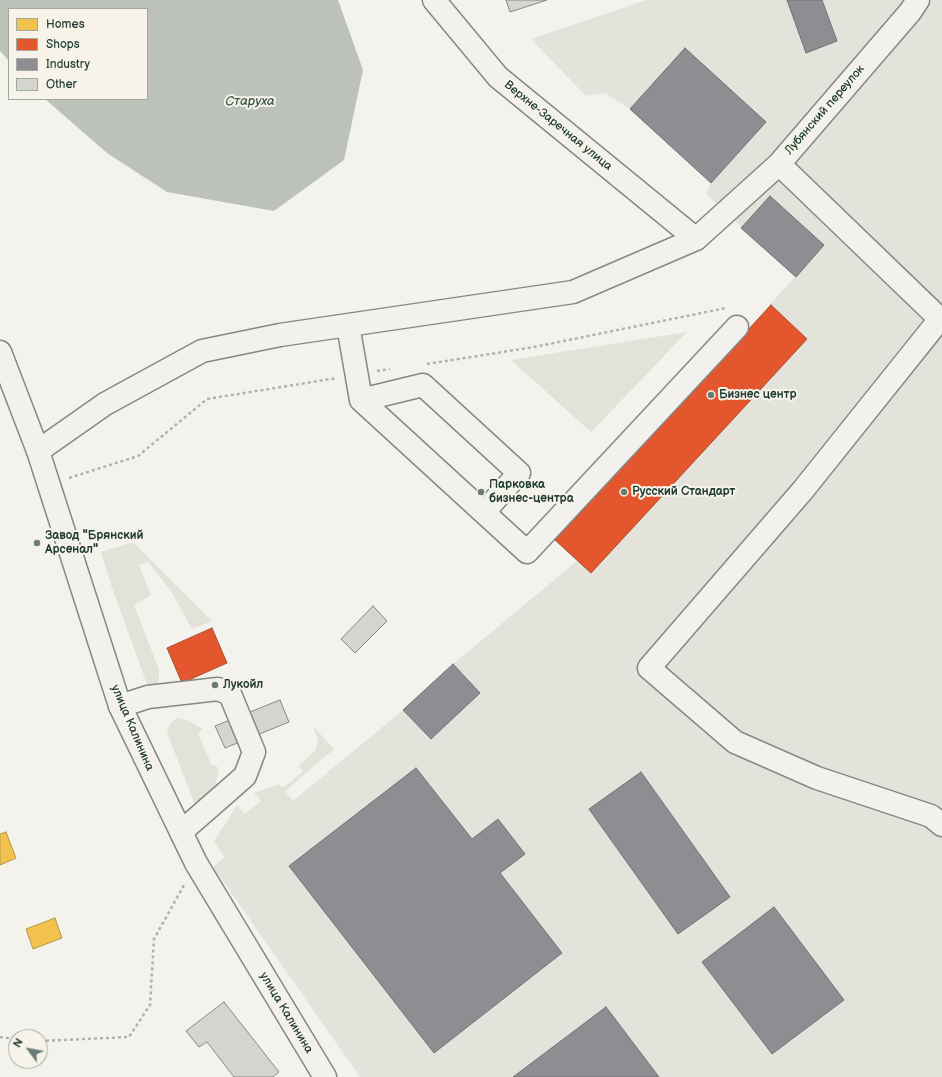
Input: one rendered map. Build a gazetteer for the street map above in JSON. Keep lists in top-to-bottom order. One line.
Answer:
{"streets":{"street":["Лубянский переулок","Верхне-Заречная улица","улица Калинина"]},"crossings":[["Лубянский переулок","Верхне-Заречная улица"],["Лубянский переулок","улица Калинина"]],"water":["Старуха"],"places":["Бизнес центр","Парковка бизнес-центра","Русский Стандарт","Завод \"Брянский Арсенал\"","Лукойл"],"legend":["Homes","Shops","Industry","Other"],"north":"top left"}
